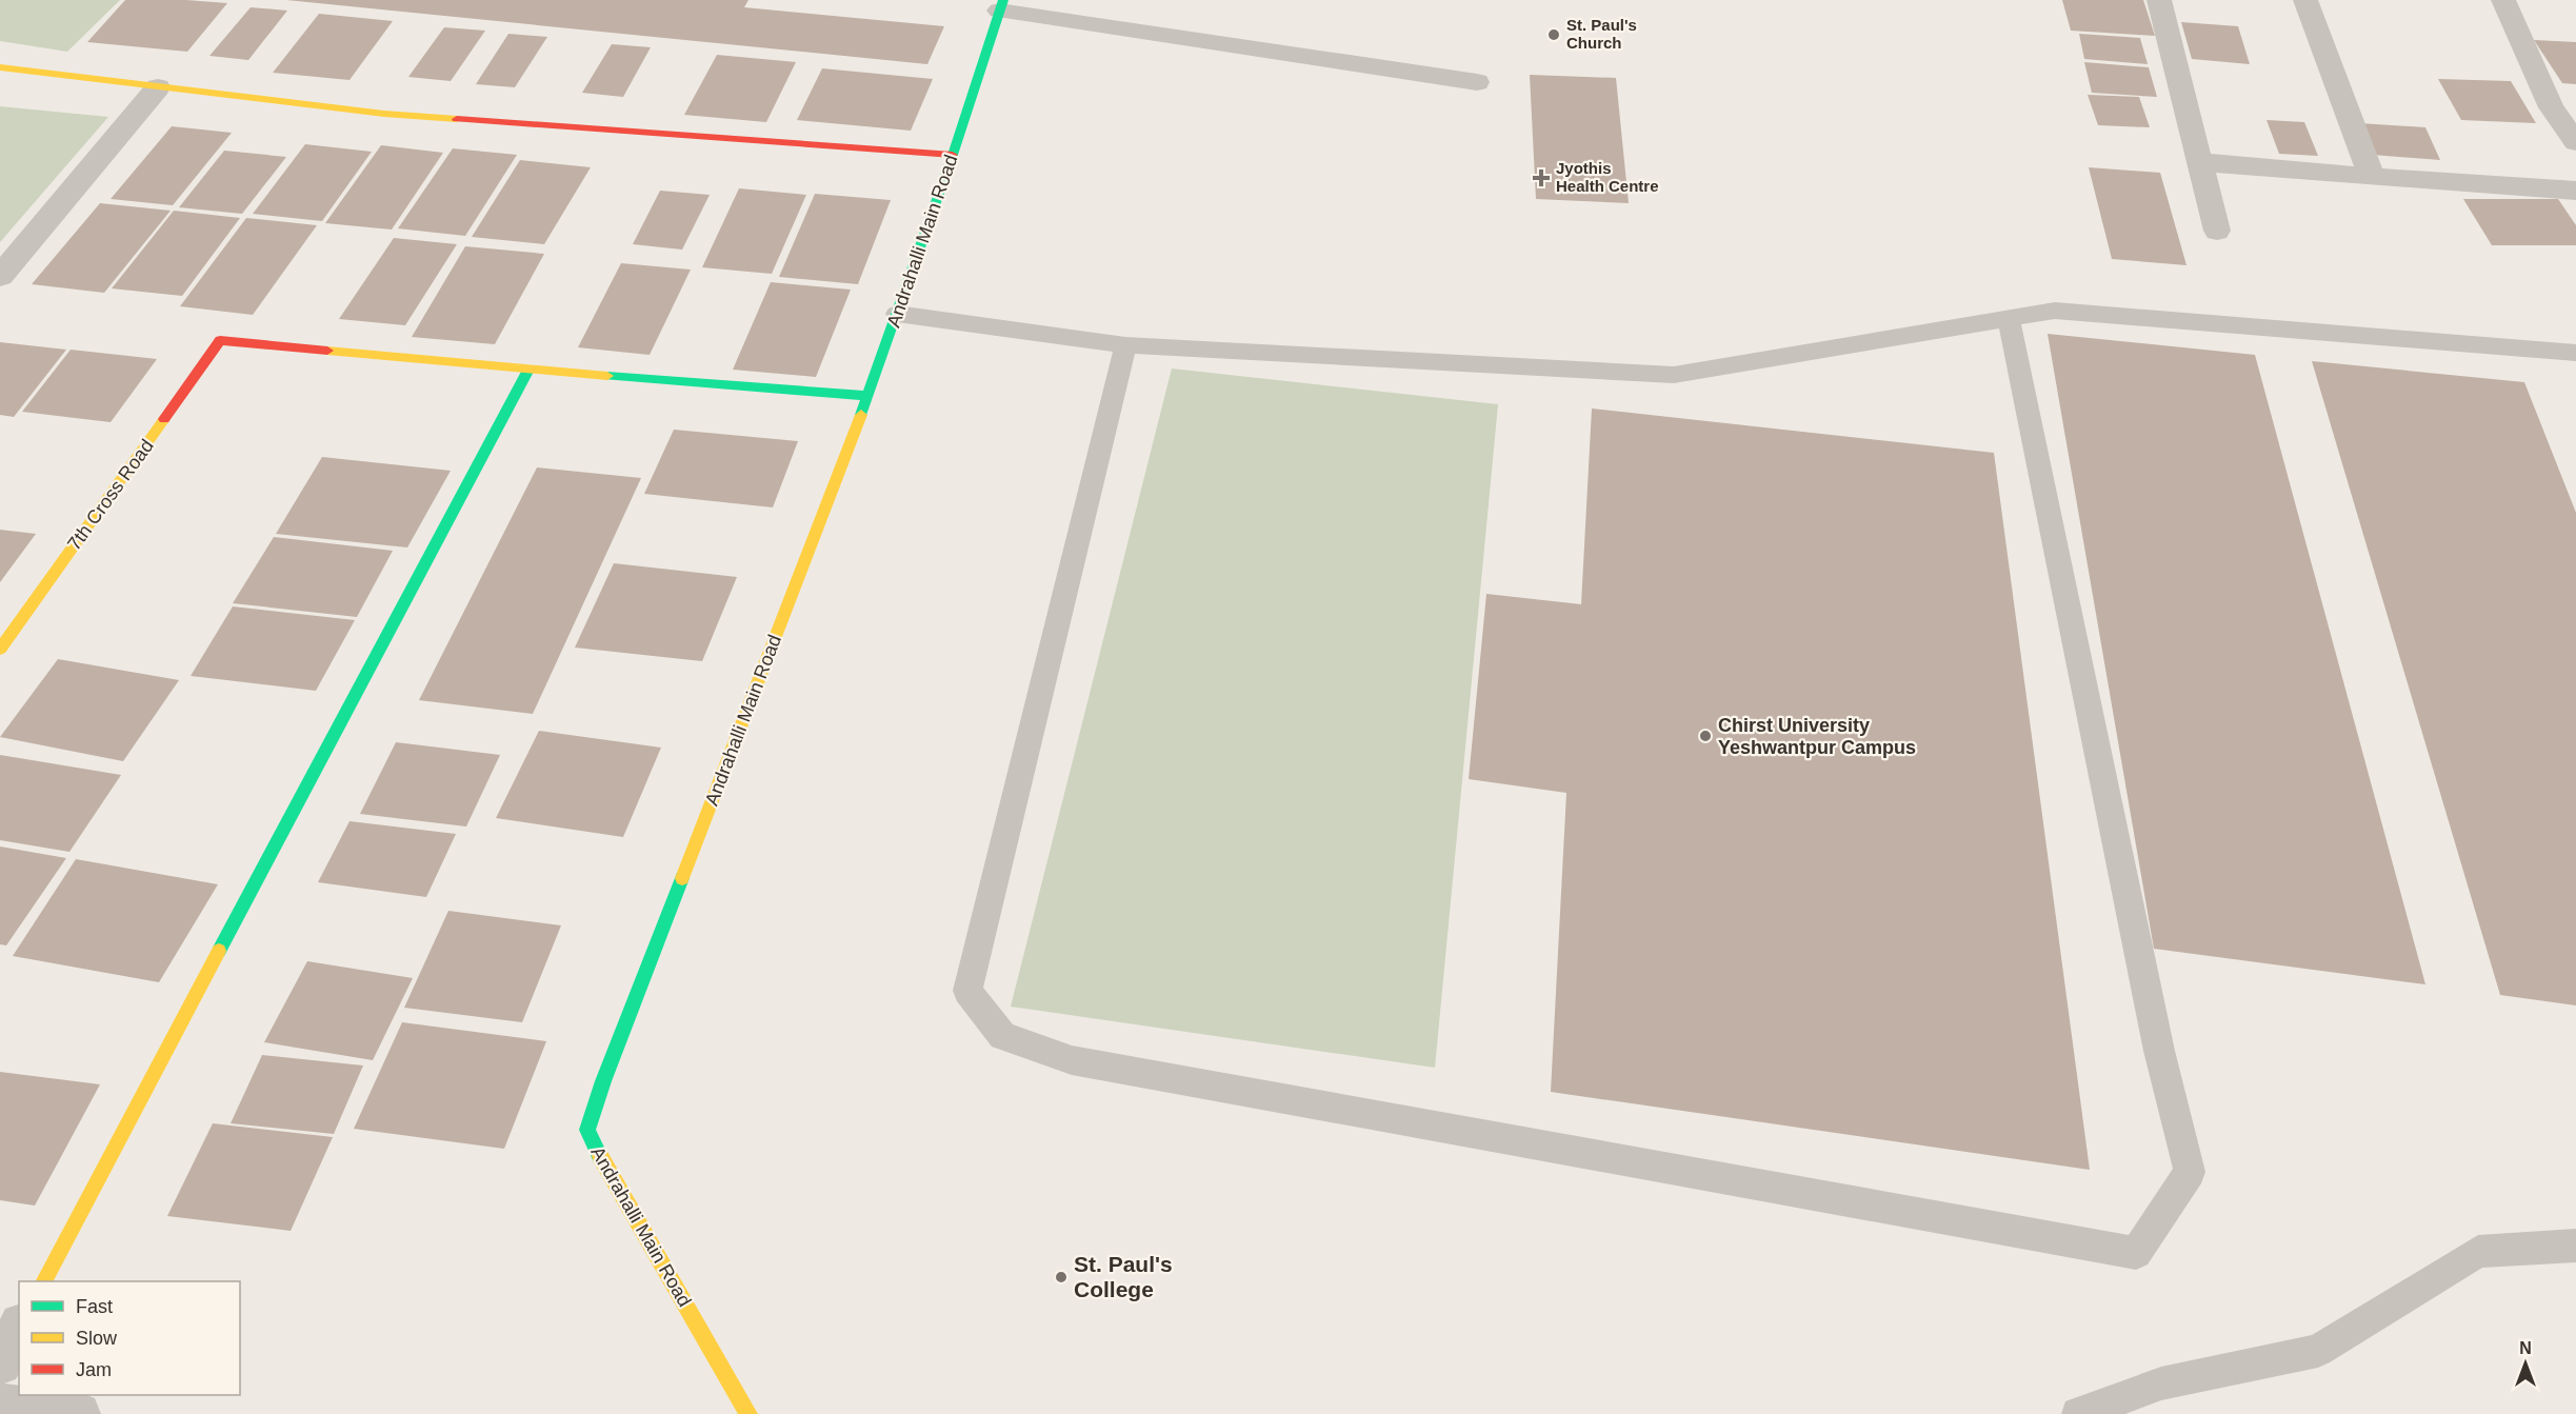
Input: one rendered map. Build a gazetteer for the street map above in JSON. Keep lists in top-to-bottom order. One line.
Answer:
{"streets":{"street":["Andrahalli Main Road","7th Cross Road"]},"places":{"other":["St. Paul's Church","Chirst University Yeshwantpur Campus","St. Paul's College"],"health":["Jyothis Health Centre"]},"legend":["Fast","Slow","Jam"],"north":"top"}
